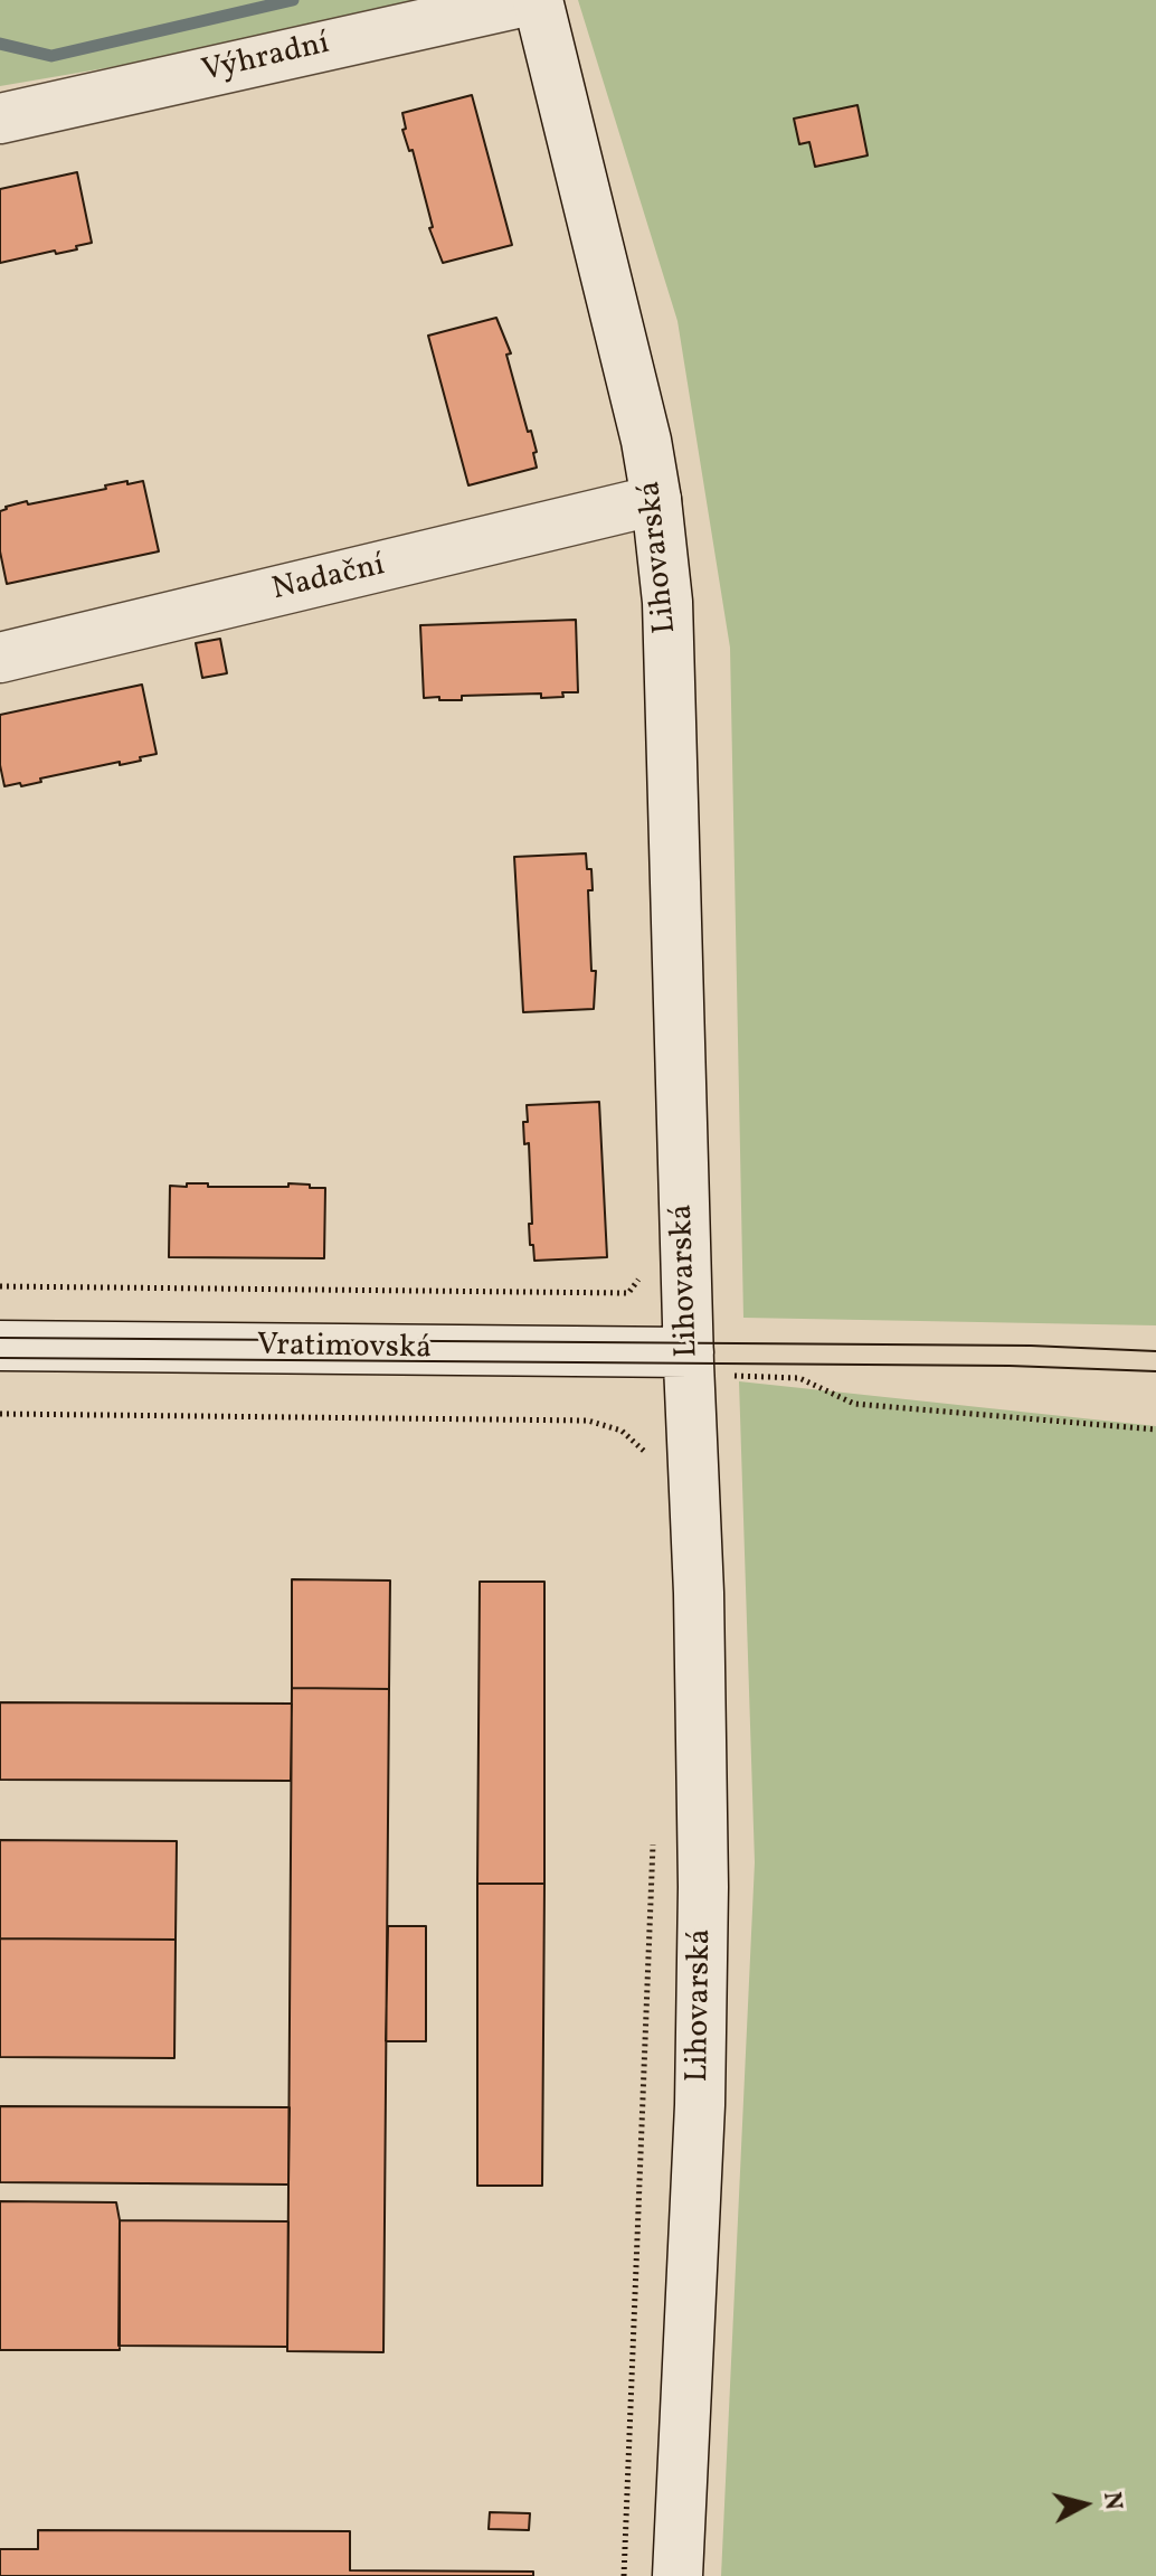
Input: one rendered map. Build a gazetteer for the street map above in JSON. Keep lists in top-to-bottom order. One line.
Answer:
{"streets":{"street":["Výhradní","Lihovarská","Nadační","Vratimovská"]},"crossings":[["Lihovarská","Nadační"],["Lihovarská","Vratimovská"]],"north":"right"}
